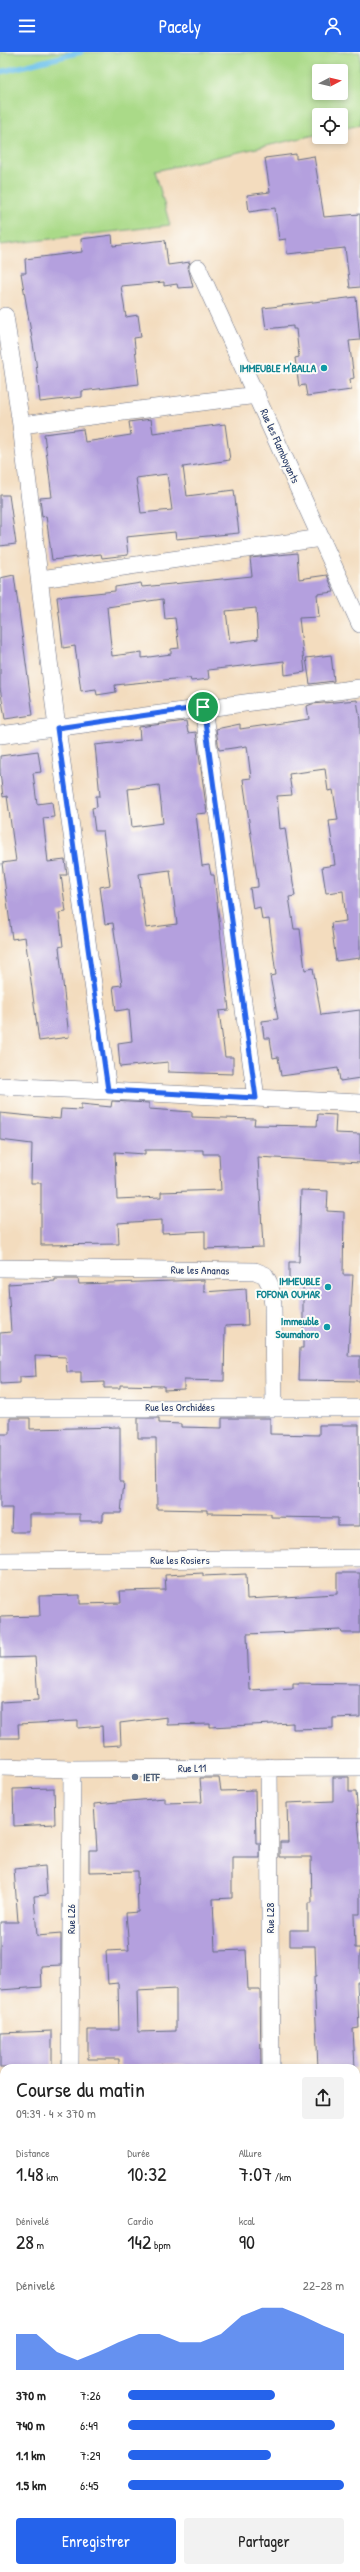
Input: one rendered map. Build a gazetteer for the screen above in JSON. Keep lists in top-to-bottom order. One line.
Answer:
{"streets":{"street":["Rue les Flamboyants","Rue les Ananas","Rue les Orchidées","Rue les Rosiers","Rue L11","Rue L28","Rue L26"]},"crossings":[["Rue les Ananas","Rue les Orchidées"],["Rue L11","Rue L28"],["Rue L11","Rue L26"]],"places":["IMMEUBLE M'BALLA","IMMEUBLE FOFONA OUMAR","Immeuble Soumahoro","IETF"],"north":"right","page":{"header":"Pacely","heading":["Course du matin","09:39 · 4 × 370 m"],"stats":[["Distance","1.48 km"],["Durée","10:32"],["Allure","7:07 /km"],["Dénivelé","28 m"],["Cardio","142 bpm"],["kcal","90"]],"chart":["Dénivelé","22–28 m"],"list":[{"name":"370 m","note":"7:26"},{"name":"740 m","note":"6:49"},{"name":"1.1 km","note":"7:29"},{"name":"1.5 km","note":"6:45"}],"buttons":["Enregistrer","Partager"]}}
